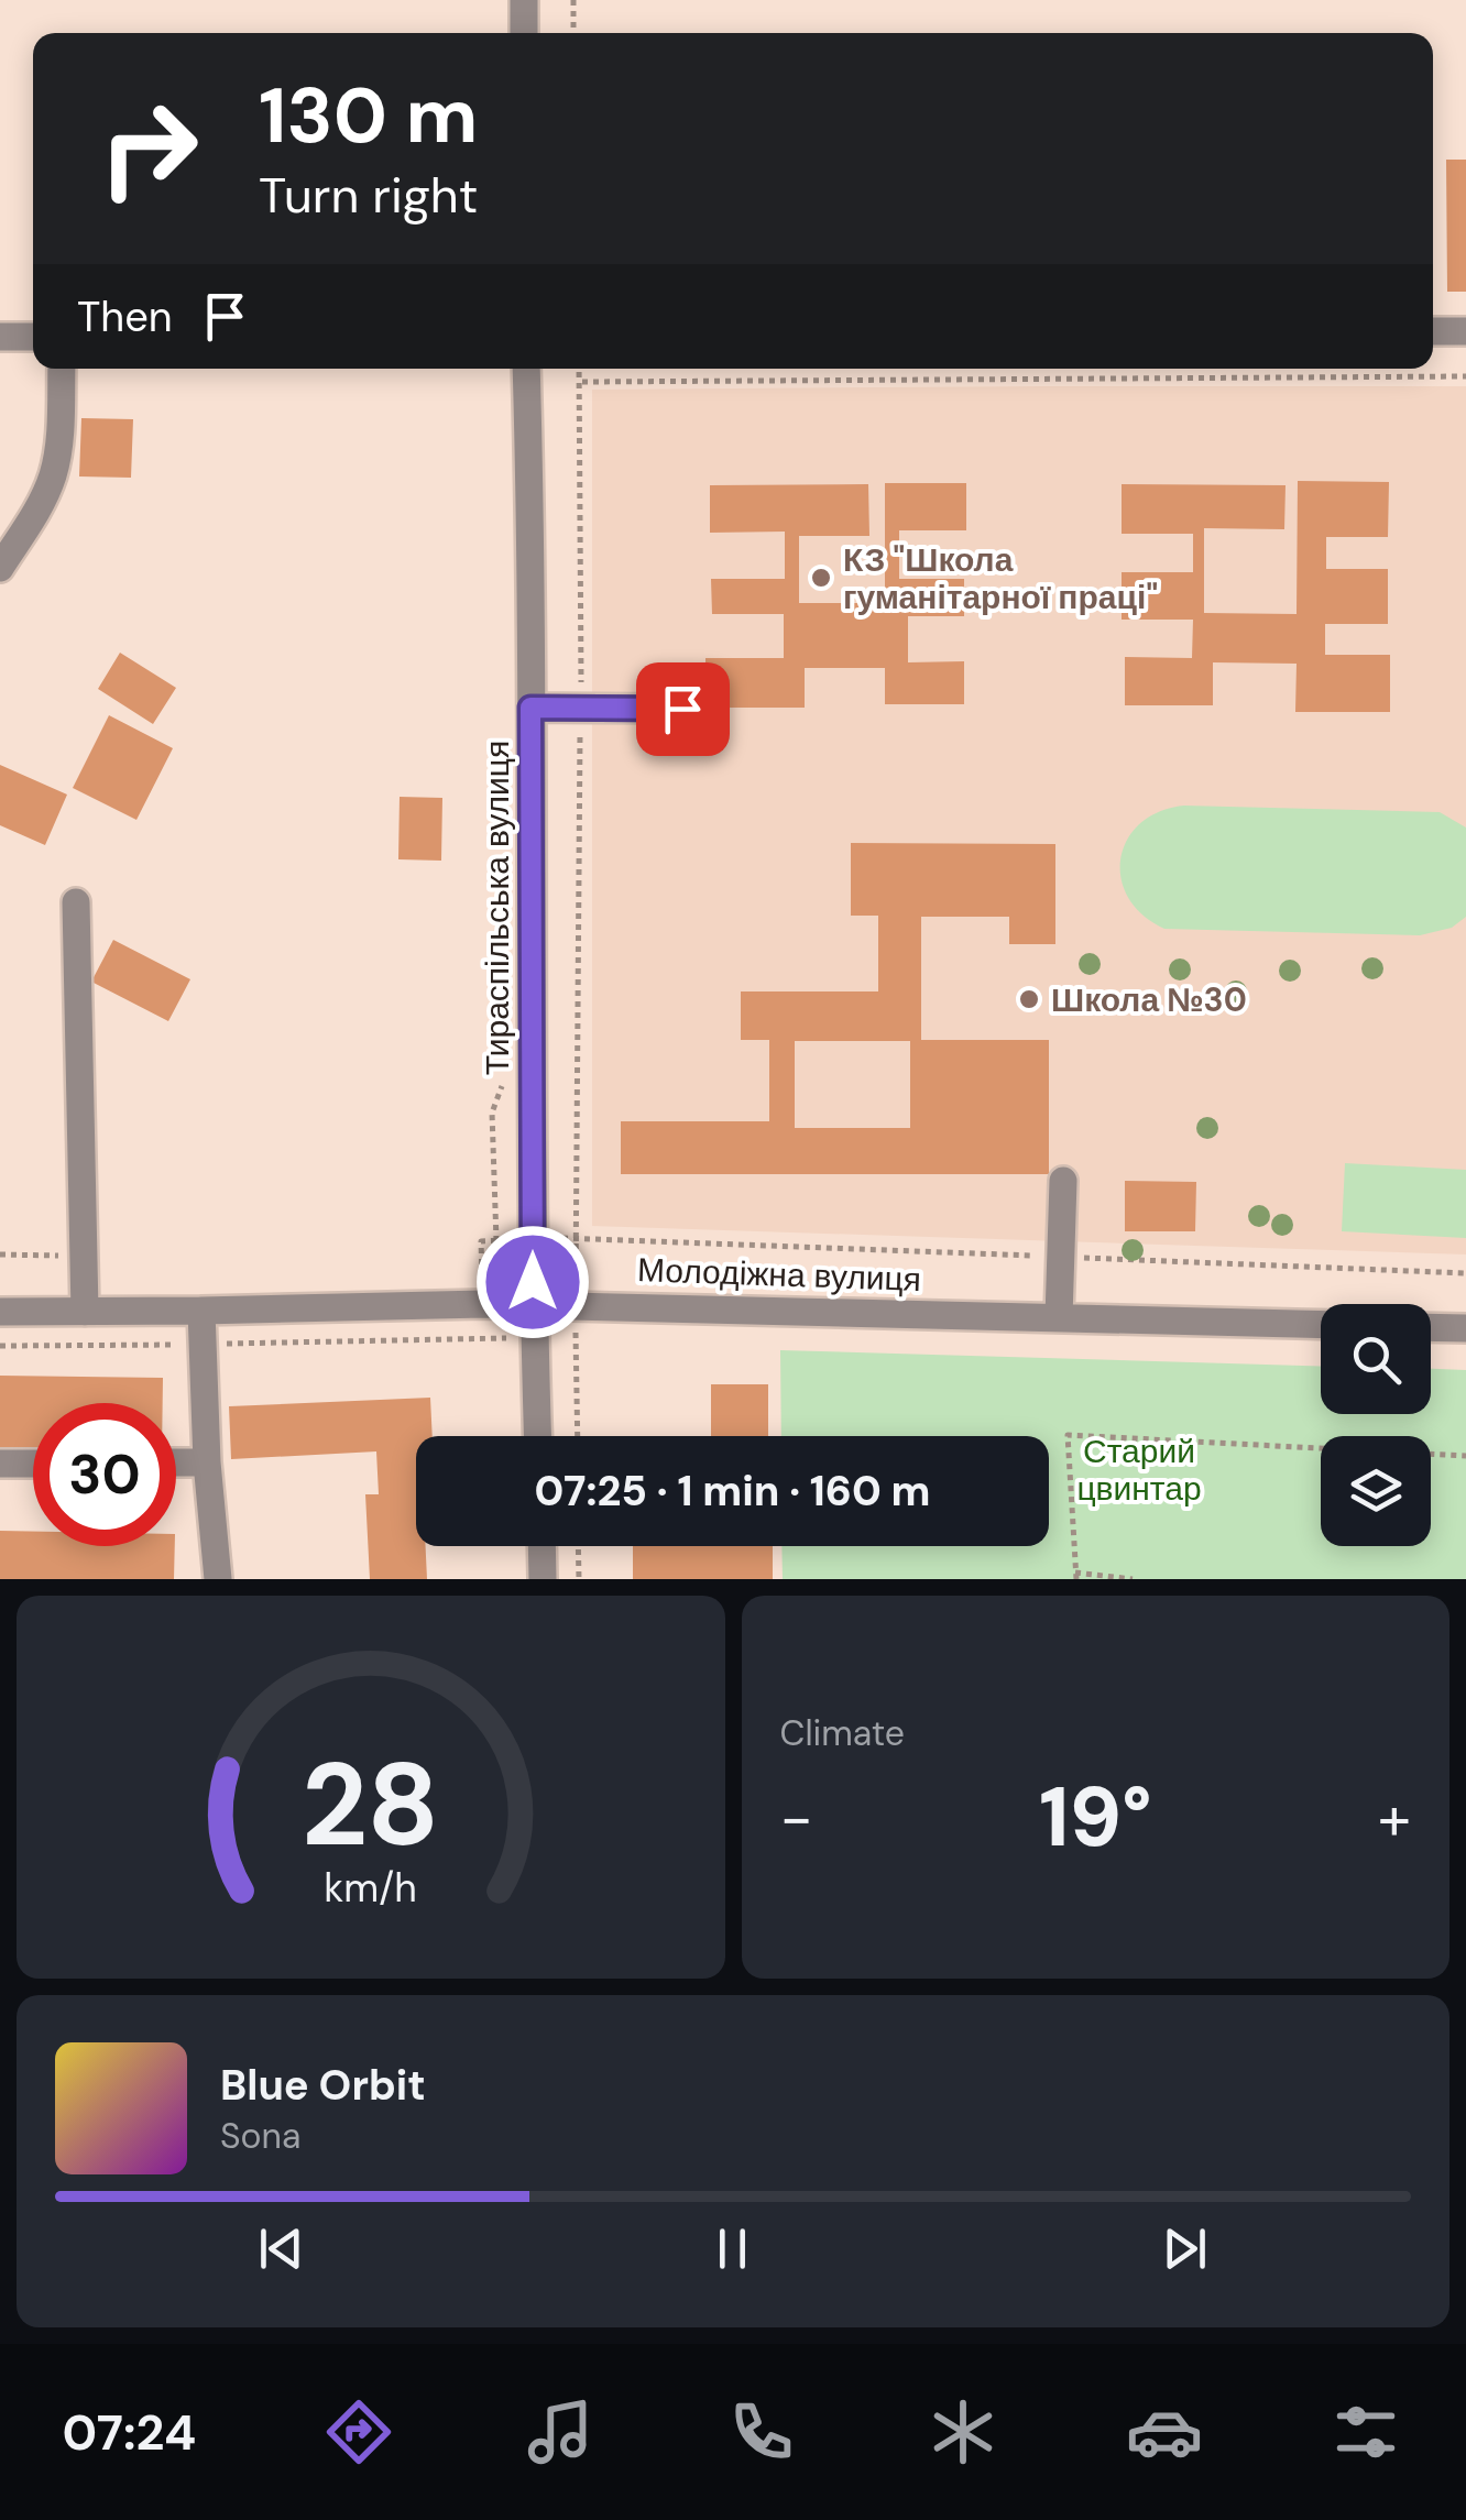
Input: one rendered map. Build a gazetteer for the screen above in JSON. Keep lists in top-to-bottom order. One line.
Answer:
{"streets":{"street":["Тираспільська вулиця","Молодіжна вулиця"]},"crossings":[["Тираспільська вулиця","Молодіжна вулиця"]],"parks":["Старий цвинтар"],"places":["КЗ \"Школа гуманітарної праці\"","Школа №30"],"page":{"turn":["130 m","Turn right"],"then":"Then","limit":"30","trip":"07:25 · 1 min · 160 m","tile":"Climate","heat":["−","19°","+"],"song":["Blue Orbit","Sona"],"tabs":"07:24","gauge":["28","km/h"]}}
